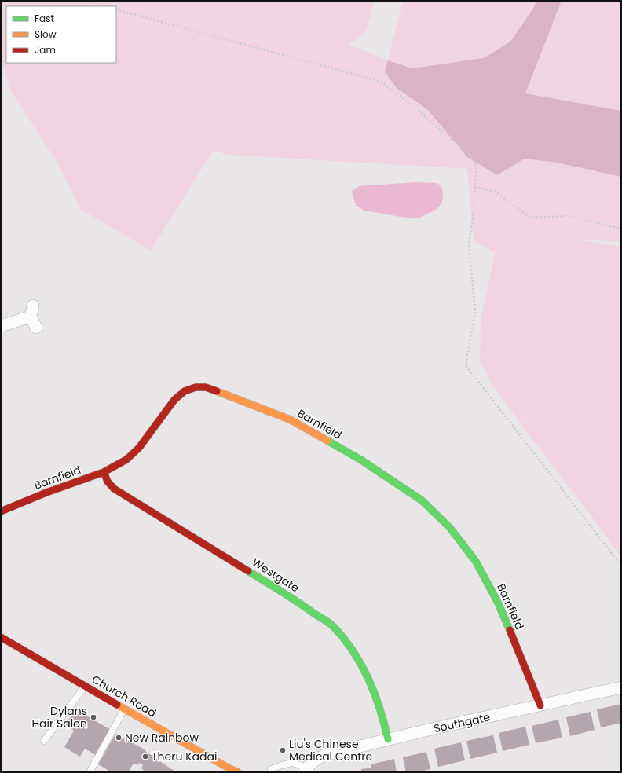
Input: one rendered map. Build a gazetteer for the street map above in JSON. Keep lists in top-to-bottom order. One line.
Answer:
{"streets":{"street":["Barnfield","Westgate","Church Road","Southgate"]},"crossings":[["Barnfield","Westgate"],["Barnfield","Southgate"],["Westgate","Southgate"]],"places":["Dylans Hair Salon","New Rainbow","Liu's Chinese Medical Centre","Theru Kadai"],"legend":["Fast","Slow","Jam"]}
